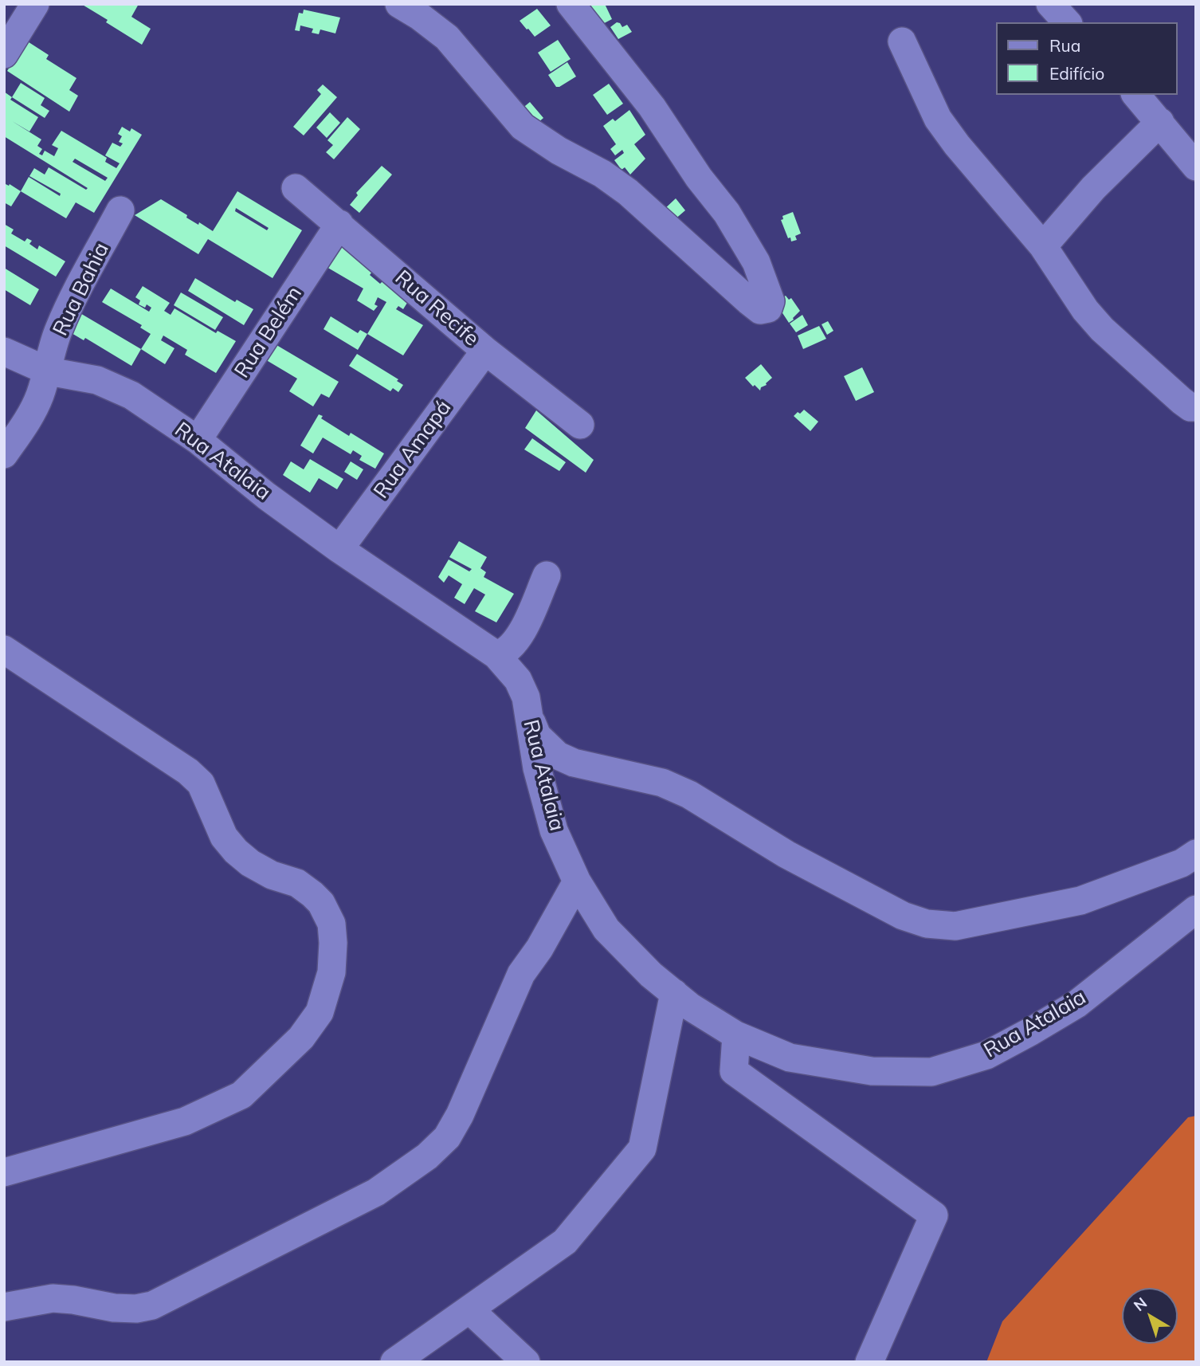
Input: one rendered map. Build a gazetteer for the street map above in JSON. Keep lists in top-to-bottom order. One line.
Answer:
{"streets":{"street":["Rua Bahia","Rua Recife","Rua Belém","Rua Amapá","Rua Atalaia"]},"crossings":[["Rua Bahia","Rua Atalaia"],["Rua Recife","Rua Belém"],["Rua Recife","Rua Amapá"],["Rua Belém","Rua Atalaia"],["Rua Amapá","Rua Atalaia"]],"legend":["Rua","Edifício"],"north":"top left"}
